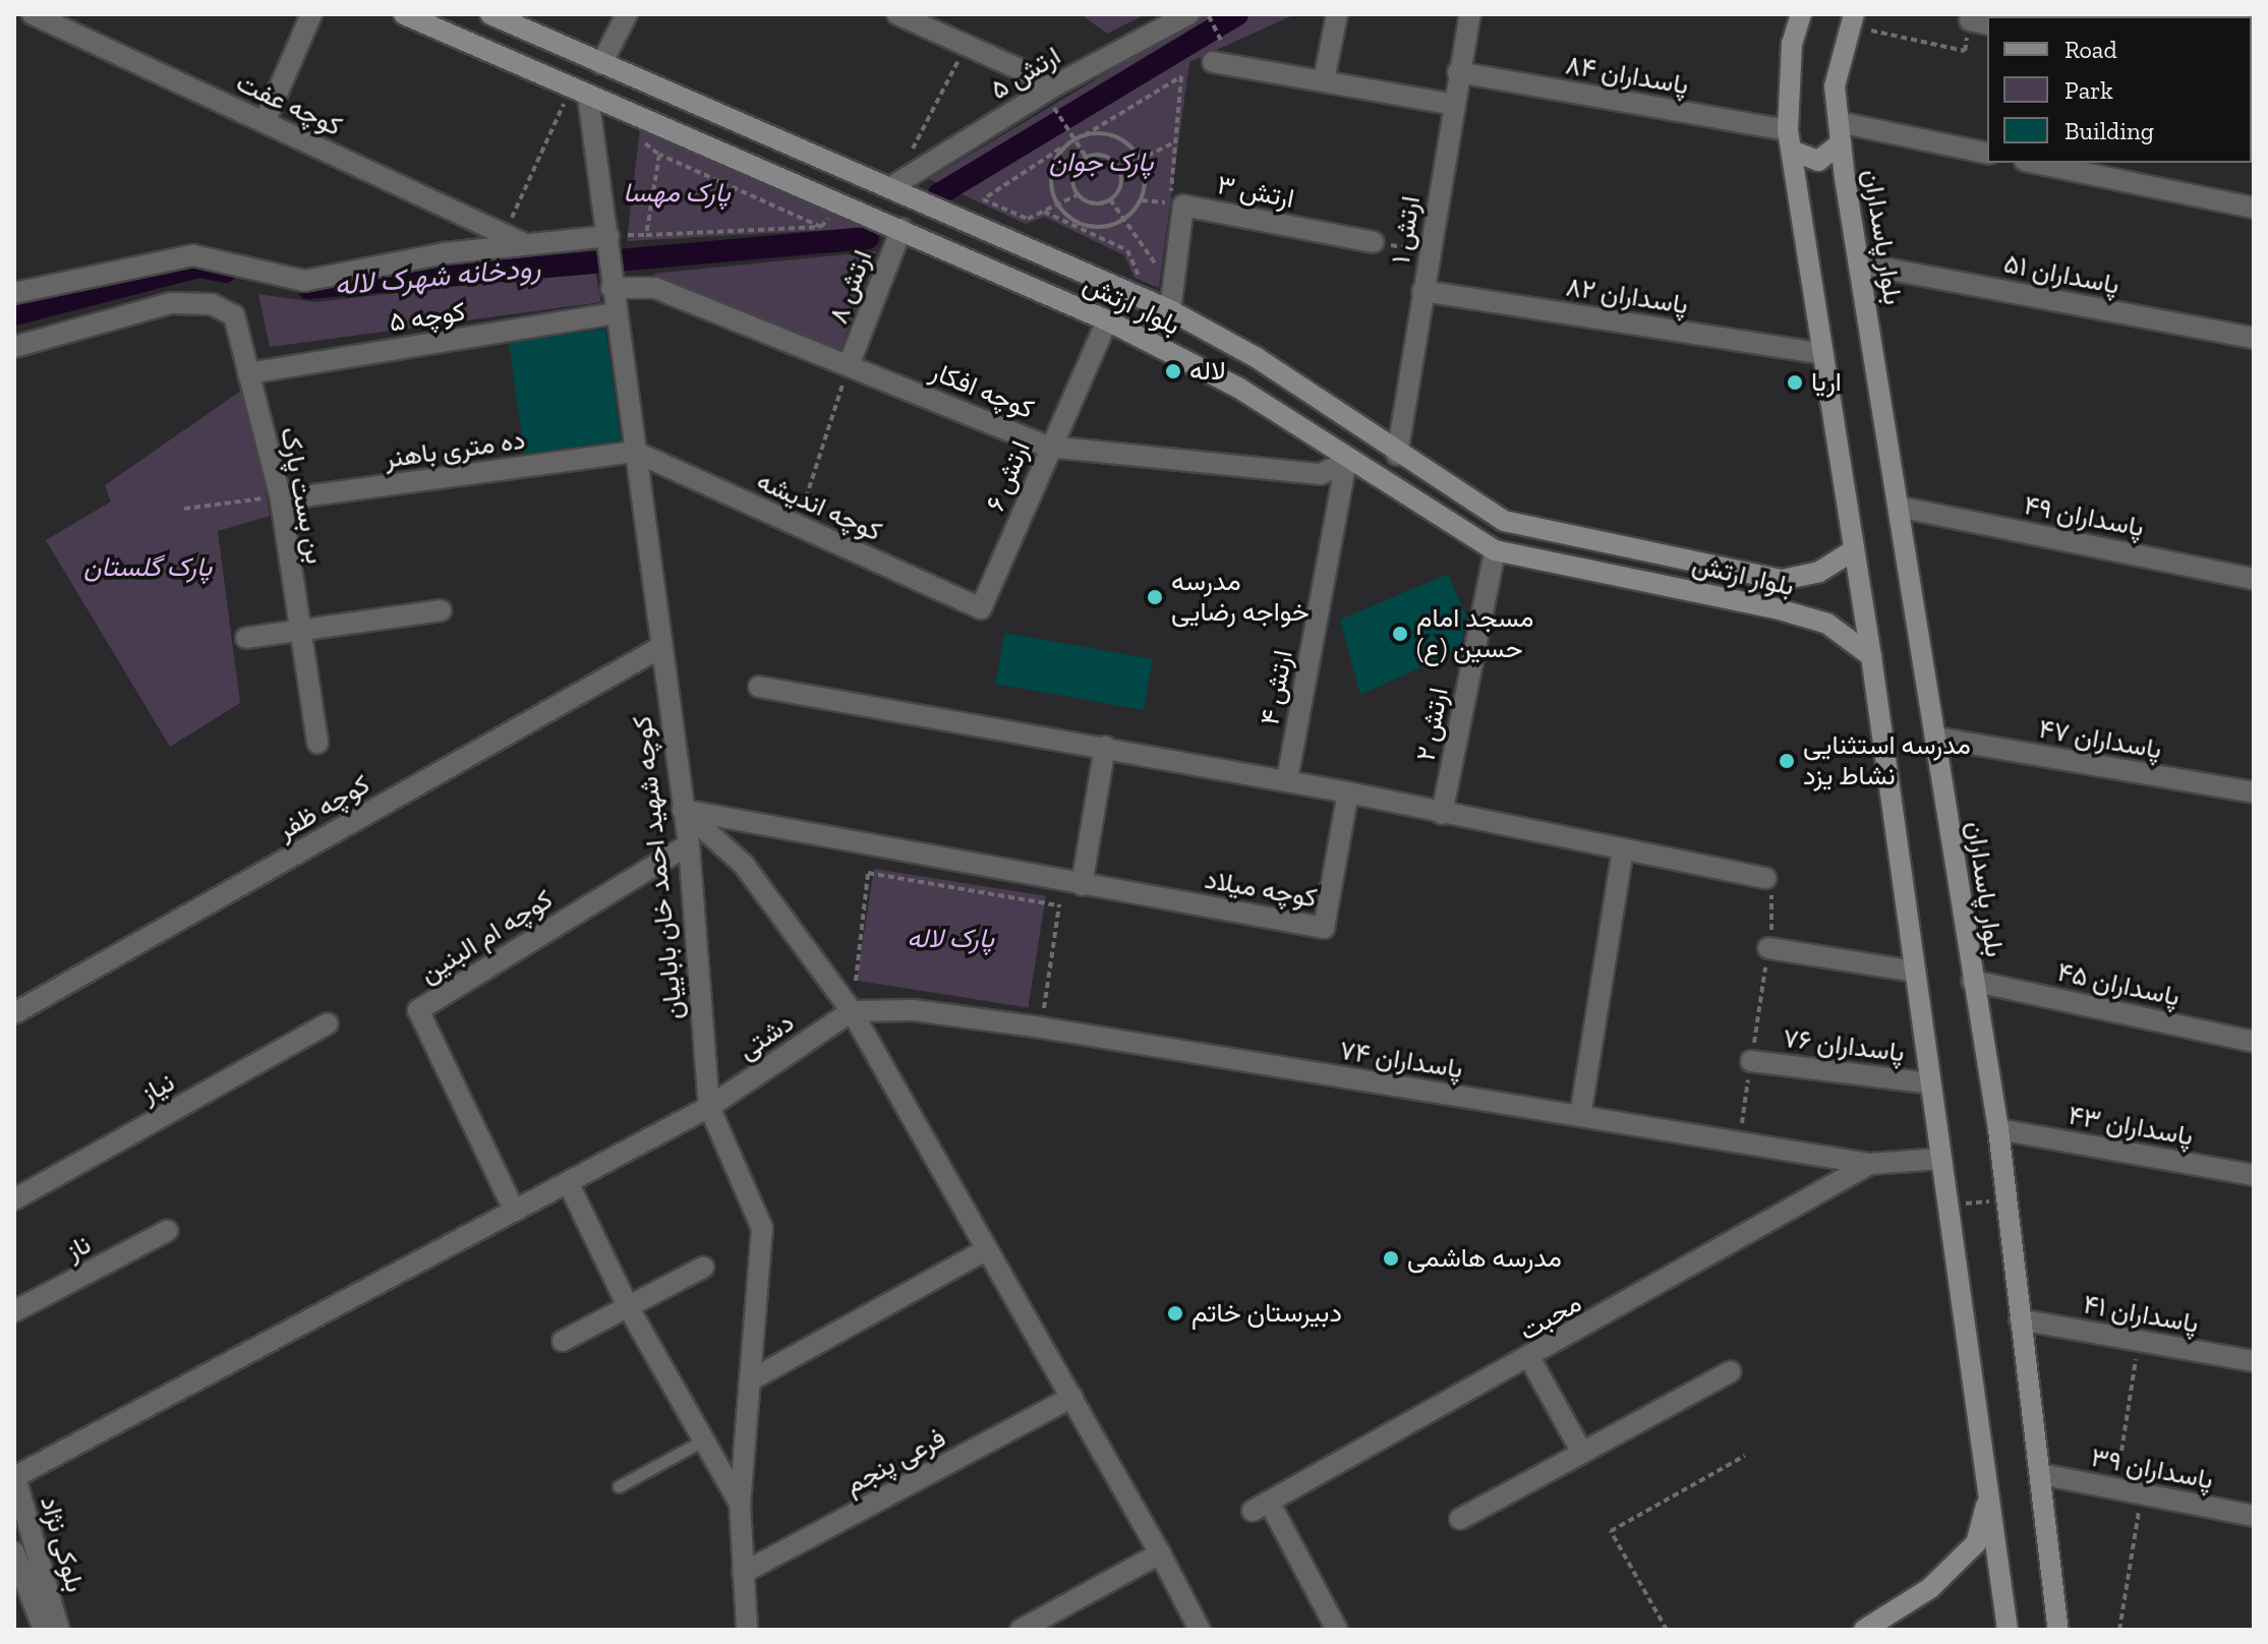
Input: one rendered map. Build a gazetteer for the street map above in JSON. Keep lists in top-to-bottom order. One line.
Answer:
{"streets":{"main road":["بلوار پاسداران","بلوار ارتش"],"street":["ارتش ۵","پاسداران ۸۴","کوچه عفت","ارتش ۳","ارتش ۱","پاسداران ۵۱","ارتش ۸","پاسداران ۸۲","کوچه ۵","کوچه افکار","ده متری باهنر","ارتش ۶","بن بست پارک","کوچه اندیشه","پاسداران ۴۹","ارتش ۴","ارتش ۲","پاسداران ۴۷","کوچه ظفر","کوچه شهید احمد خان باباییان","کوچه میلاد","کوچه ام البنین","پاسداران ۴۵","دشتی","پاسداران ۷۶","پاسداران ۷۴","نیاز","پاسداران ۴۳","ناز","پاسداران ۴۱","محبت","فرعی پنجم","پاسداران ۳۹","بلوکی نژاد"]},"crossings":[["ارتش ۵","بلوار ارتش"],["پاسداران ۸۴","ارتش ۱"],["ارتش ۳","بلوار ارتش"],["ارتش ۱","پاسداران ۸۲"],["ارتش ۱","بلوار ارتش"],["بلوار پاسداران","پاسداران ۵۱"],["بلوار پاسداران","پاسداران ۴۹"],["بلوار پاسداران","پاسداران ۴۷"],["بلوار پاسداران","پاسداران ۴۵"],["بلوار پاسداران","پاسداران ۴۳"],["بلوار پاسداران","پاسداران ۴۱"],["بلوار پاسداران","پاسداران ۳۹"],["ارتش ۸","بلوار ارتش"],["ارتش ۸","کوچه افکار"],["بلوار ارتش","کوچه افکار"],["بلوار ارتش","ارتش ۶"],["بلوار ارتش","ارتش ۴"],["بلوار ارتش","ارتش ۲"],["بلوار ارتش","کوچه شهید احمد خان باباییان"],["کوچه ۵","بن بست پارک"],["کوچه ۵","کوچه شهید احمد خان باباییان"],["کوچه افکار","ارتش ۶"],["کوچه افکار","ارتش ۴"],["کوچه افکار","کوچه شهید احمد خان باباییان"],["ده متری باهنر","بن بست پارک"],["ده متری باهنر","کوچه اندیشه"],["ده متری باهنر","کوچه شهید احمد خان باباییان"],["ارتش ۶","کوچه اندیشه"],["کوچه اندیشه","کوچه شهید احمد خان باباییان"],["کوچه ظفر","کوچه شهید احمد خان باباییان"],["کوچه شهید احمد خان باباییان","کوچه میلاد"],["کوچه شهید احمد خان باباییان","کوچه ام البنین"],["کوچه شهید احمد خان باباییان","دشتی"],["کوچه شهید احمد خان باباییان","فرعی پنجم"],["کوچه ام البنین","دشتی"],["دشتی","پاسداران ۷۴"],["دشتی","بلوکی نژاد"],["پاسداران ۷۴","محبت"]],"water":["رودخانه شهرک لاله"],"parks":["پارک جوان","پارک مهسا","پارک گلستان","پارک لاله"],"places":["لاله","اریا","مدرسه خواجه رضایی","مسجد امام حسین (ع)","مدرسه استثنایی نشاط یزد","مدرسه هاشمی","دبیرستان خاتم"],"legend":["Road","Park","Building"]}
